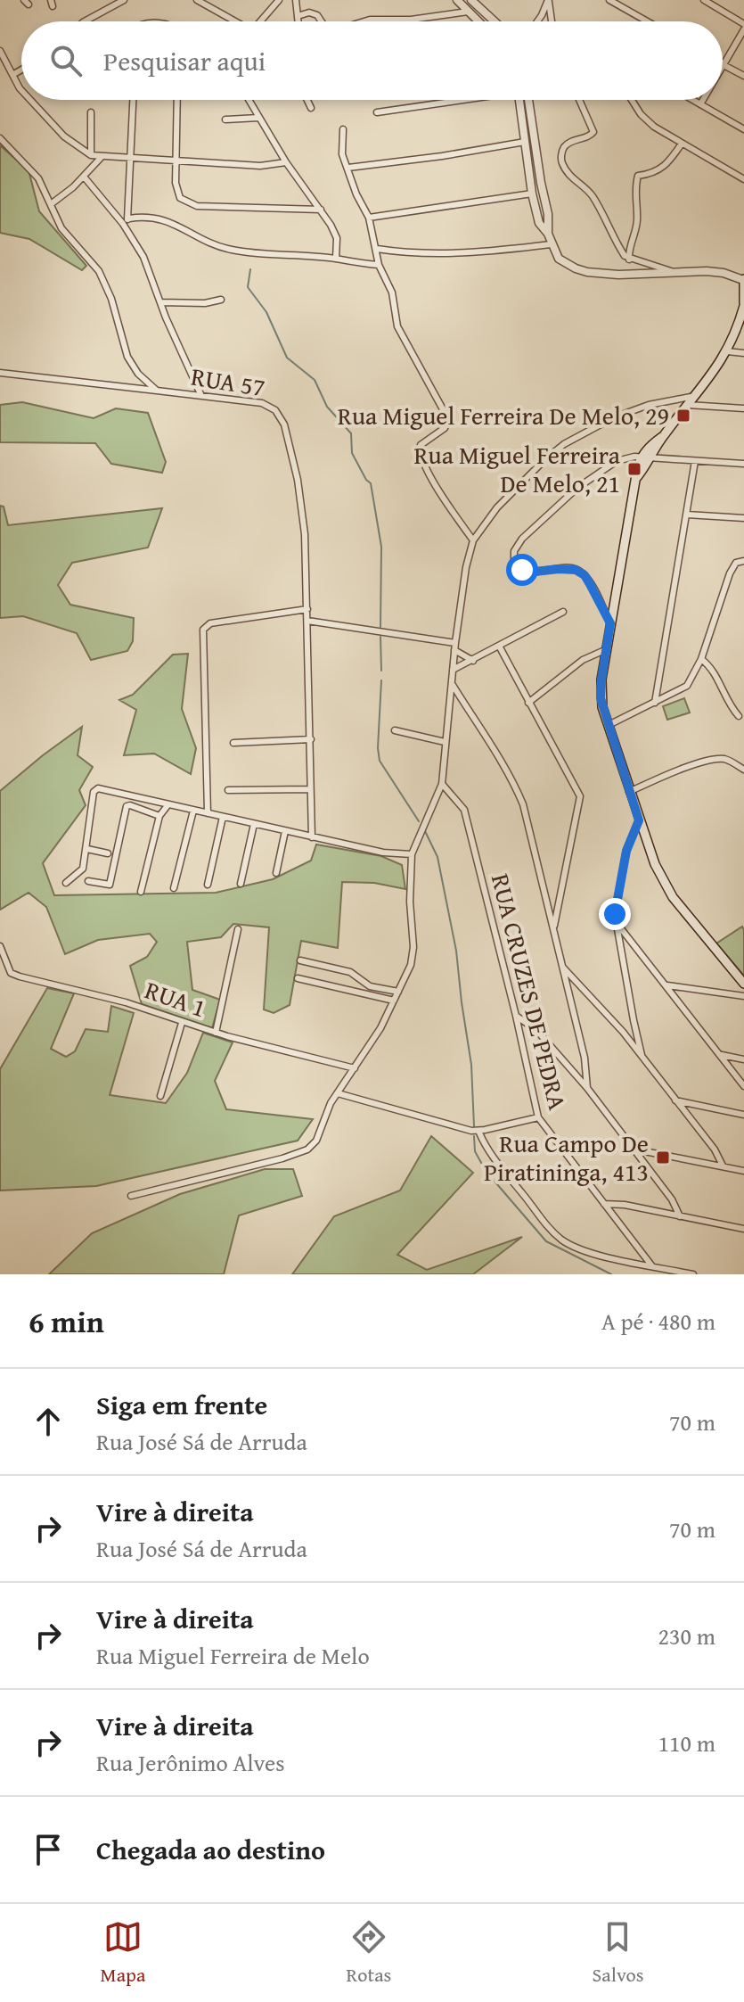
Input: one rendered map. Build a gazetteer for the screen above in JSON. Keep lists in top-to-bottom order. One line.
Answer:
{"streets":{"street":["RUA 57","RUA CRUZES DE PEDRA","RUA 1"]},"places":{"transit":["Rua Miguel Ferreira De Melo, 29","Rua Miguel Ferreira De Melo, 21","Rua Campo De Piratininga, 413"]},"page":{"search":"Pesquisar aqui","heading":["6 min","A pé · 480 m"],"list":[["Siga em frente","Rua José Sá de Arruda","70 m"],["Vire à direita","Rua José Sá de Arruda","70 m"],["Vire à direita","Rua Miguel Ferreira de Melo","230 m"],["Vire à direita","Rua Jerônimo Alves","110 m"],"Chegada ao destino"],"nav":["Mapa","Rotas","Salvos"]}}
